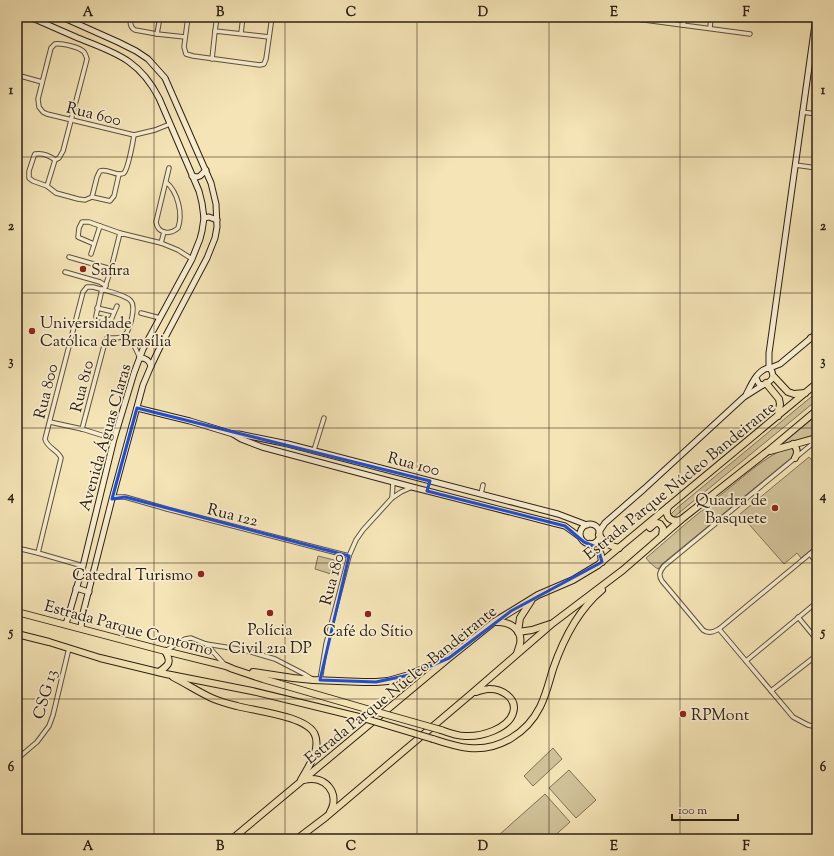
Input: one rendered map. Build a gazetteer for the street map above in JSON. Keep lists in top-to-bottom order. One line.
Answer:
{"streets":{"highway":["Estrada Parque Núcleo Bandeirante","Estrada Parque Contorno"],"street":["Rua 600","Rua 810","Rua 800","Avenida Águas Claras","Rua 100","Rua 122","Rua 180","CSG 13"]},"crossings":[["Rua 600","Avenida Águas Claras"],["Avenida Águas Claras","Rua 100"],["Avenida Águas Claras","Rua 122"],["Avenida Águas Claras","Estrada Parque Contorno"],["Rua 100","Rua 180"],["Rua 122","Rua 180"]],"places":["Safira","Universidade Católica de Brasília","Quadra de Basquete","Catedral Turismo","Polícia Civil 21a DP","Café do Sítio","RPMont"],"scale_bar":"100 m","grid":{"columns":["A","B","C","D","E","F"],"rows":["1","2","3","4","5","6"]}}
